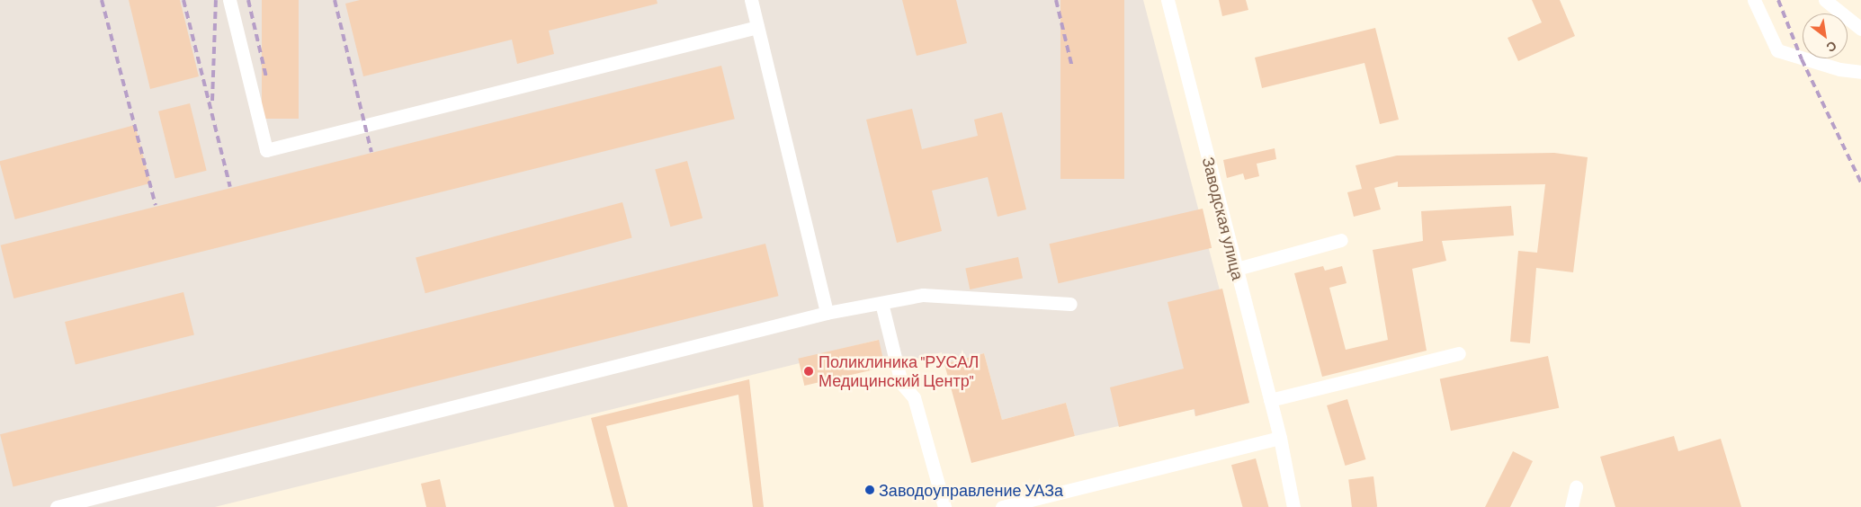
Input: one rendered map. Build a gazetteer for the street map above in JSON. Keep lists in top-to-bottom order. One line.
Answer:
{"streets":{"street":["Заводская улица"]},"places":["Поликлиника \"РУСАЛ Медицинский Центр\"","Заводоуправление УАЗа"],"north":"bottom right"}
